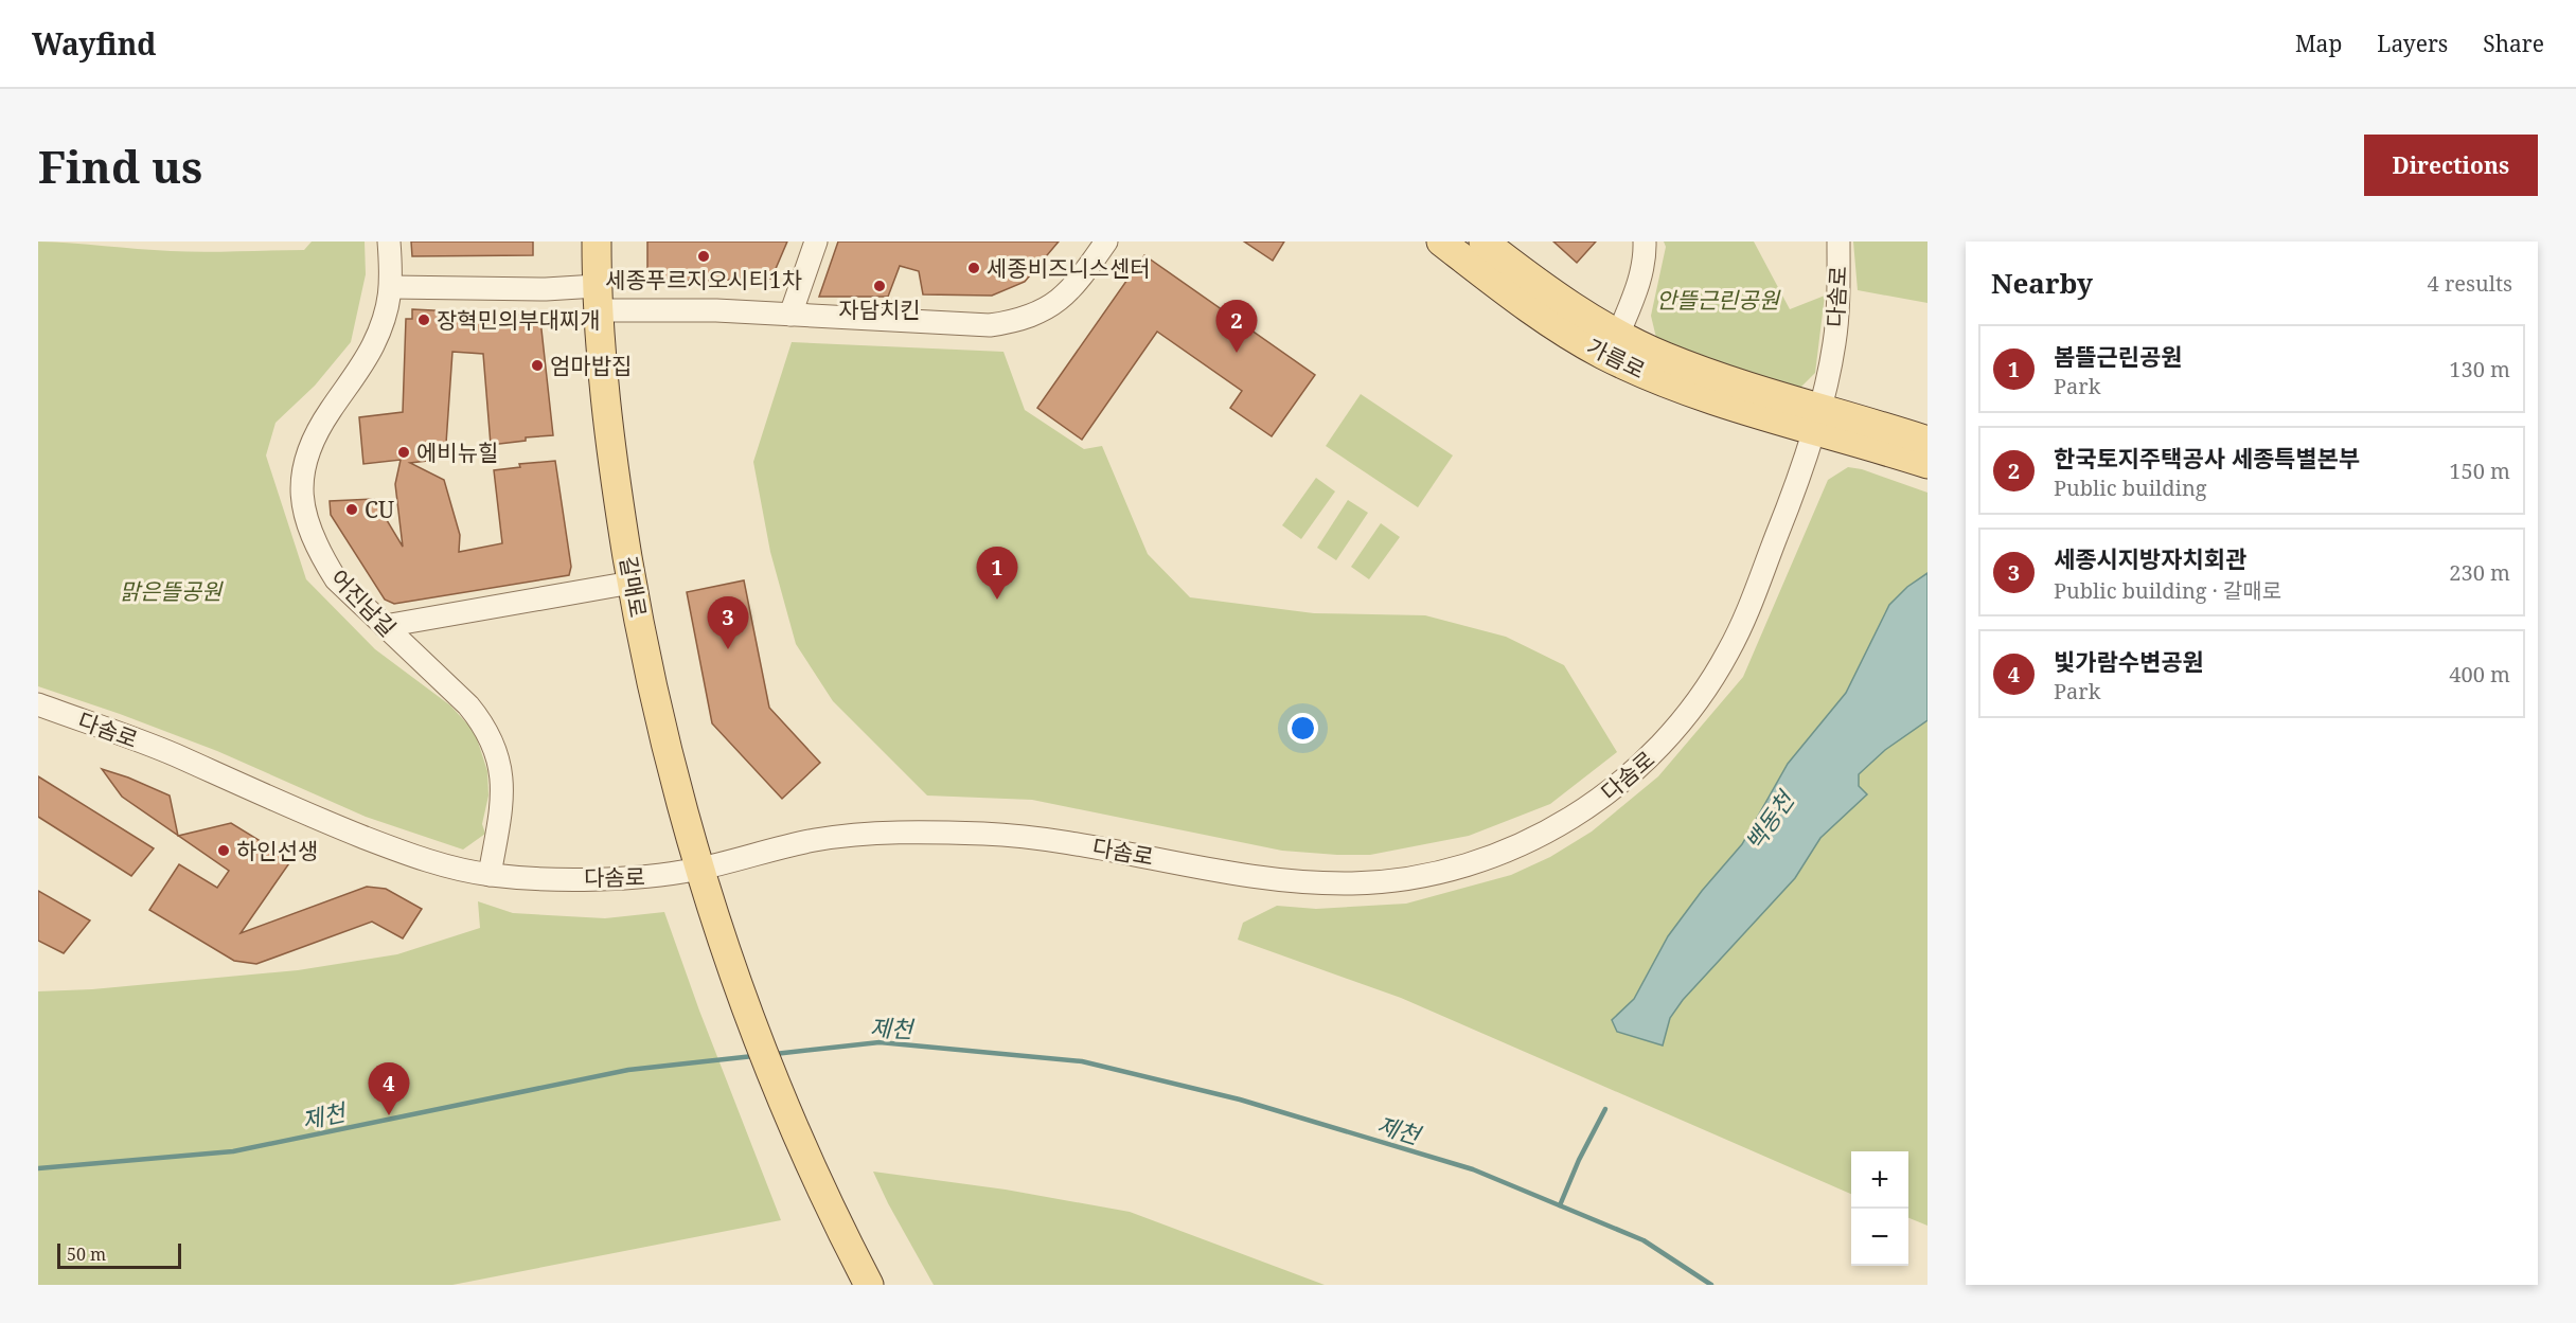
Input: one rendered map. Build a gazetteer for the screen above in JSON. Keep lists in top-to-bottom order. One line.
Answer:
{"streets":{"main road":["가름로","갈매로"],"street":["다솜로","어진남길"]},"crossings":[["다솜로","가름로"],["다솜로","갈매로"],["다솜로","어진남길"]],"water":["백동천","제천"],"parks":["안뜰근린공원","맑은뜰공원"],"places":["세종푸르지오시티1차","세종비즈니스센터","자담치킨","장혁민의부대찌개","엄마밥집","에비뉴힐","CU","하인선생"],"scale_bar":"50 m","page":{"header":"Wayfind","nav":["Map","Layers","Share"],"buttons":"Directions","title":"Find us","heading":["Nearby","4 results"],"pins":["2","1","3","4"],"list":[{"mark":"1","name":"봄뜰근린공원","note":"Park","value":"130 m"},{"mark":"2","name":"한국토지주택공사 세종특별본부","note":"Public building","value":"150 m"},{"mark":"3","name":"세종시지방자치회관","note":"Public building · 갈매로","value":"230 m"},{"mark":"4","name":"빛가람수변공원","note":"Park","value":"400 m"}],"map_buttons":["+","−"],"scale":"50 m"}}
